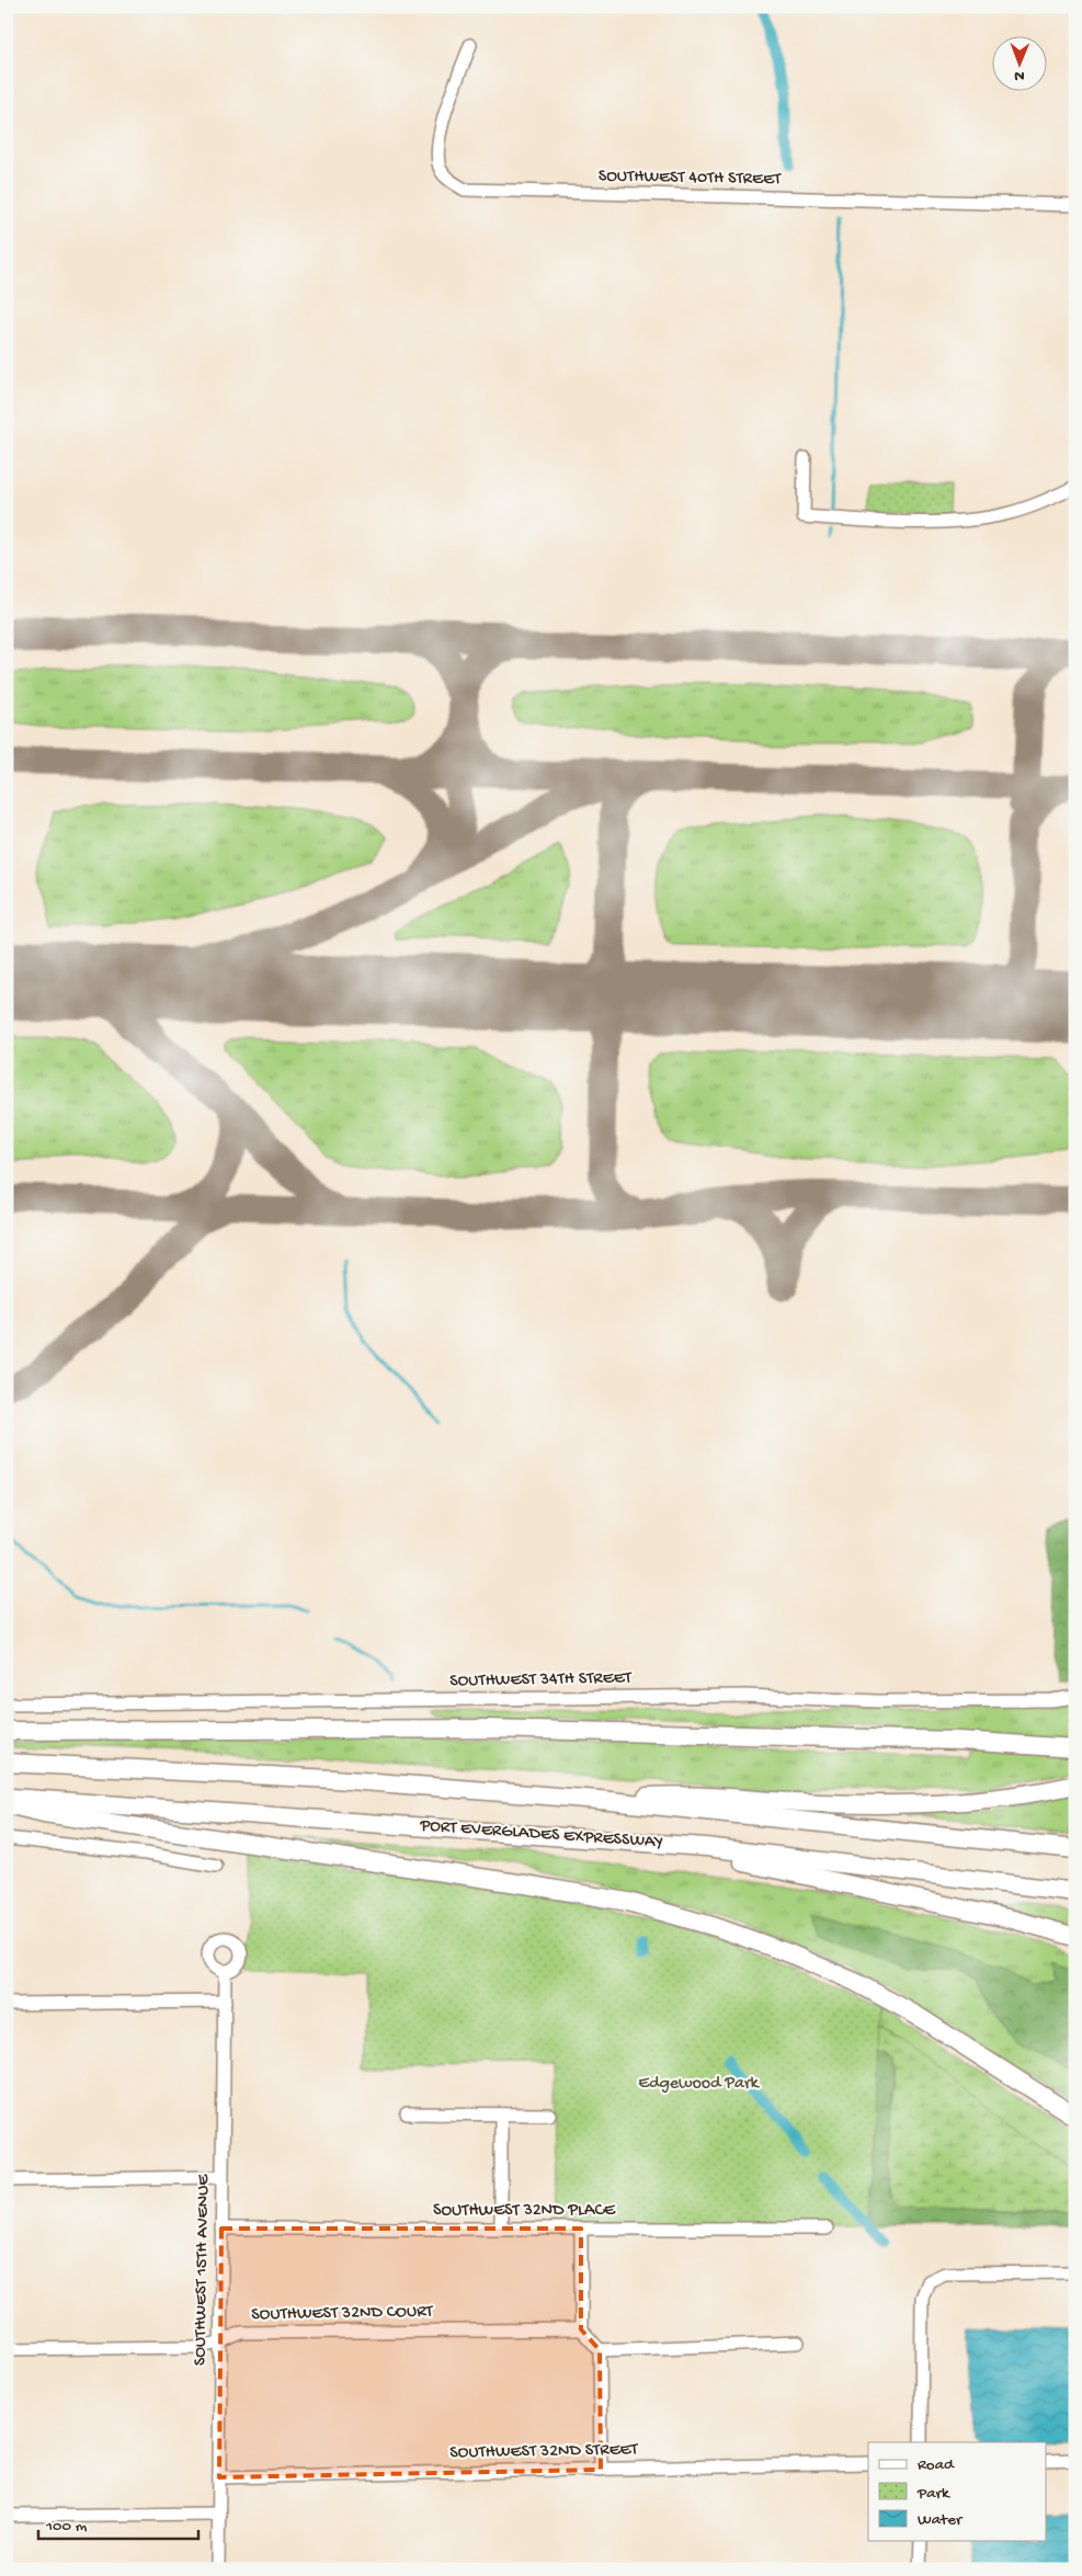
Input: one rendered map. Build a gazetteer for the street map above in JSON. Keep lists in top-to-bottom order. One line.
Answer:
{"streets":{"highway":["PORT EVERGLADES EXPRESSWAY"],"street":["SOUTHWEST 40TH STREET","SOUTHWEST 34TH STREET","SOUTHWEST 32ND PLACE","SOUTHWEST 15TH AVENUE","SOUTHWEST 32ND COURT","SOUTHWEST 32ND STREET"]},"crossings":[["SOUTHWEST 32ND PLACE","SOUTHWEST 15TH AVENUE"],["SOUTHWEST 15TH AVENUE","SOUTHWEST 32ND COURT"],["SOUTHWEST 15TH AVENUE","SOUTHWEST 32ND STREET"]],"parks":["Edgewood Park"],"legend":["Road","Park","Water"],"scale_bar":"100 m","north":"bottom"}
